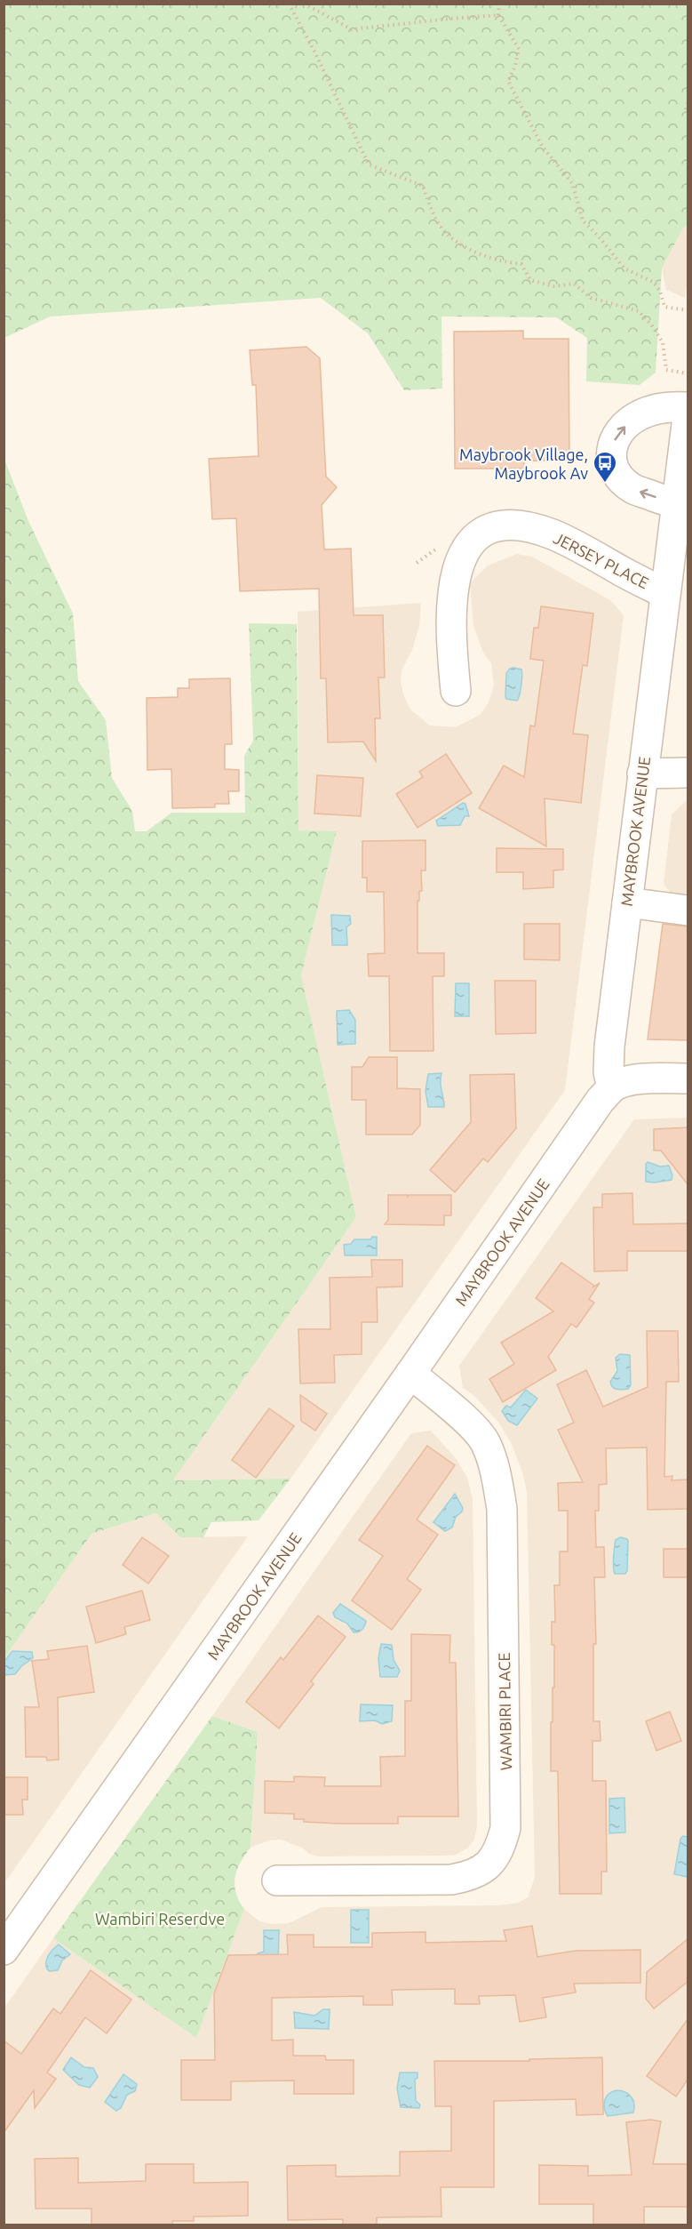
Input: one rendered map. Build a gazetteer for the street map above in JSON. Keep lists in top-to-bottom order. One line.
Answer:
{"streets":{"street":["JERSEY PLACE","MAYBROOK AVENUE","WAMBIRI PLACE"]},"crossings":[["JERSEY PLACE","MAYBROOK AVENUE"],["MAYBROOK AVENUE","WAMBIRI PLACE"]],"parks":["Wambiri Reserdve"],"places":{"bus stop":["Maybrook Village, Maybrook Av"]}}
